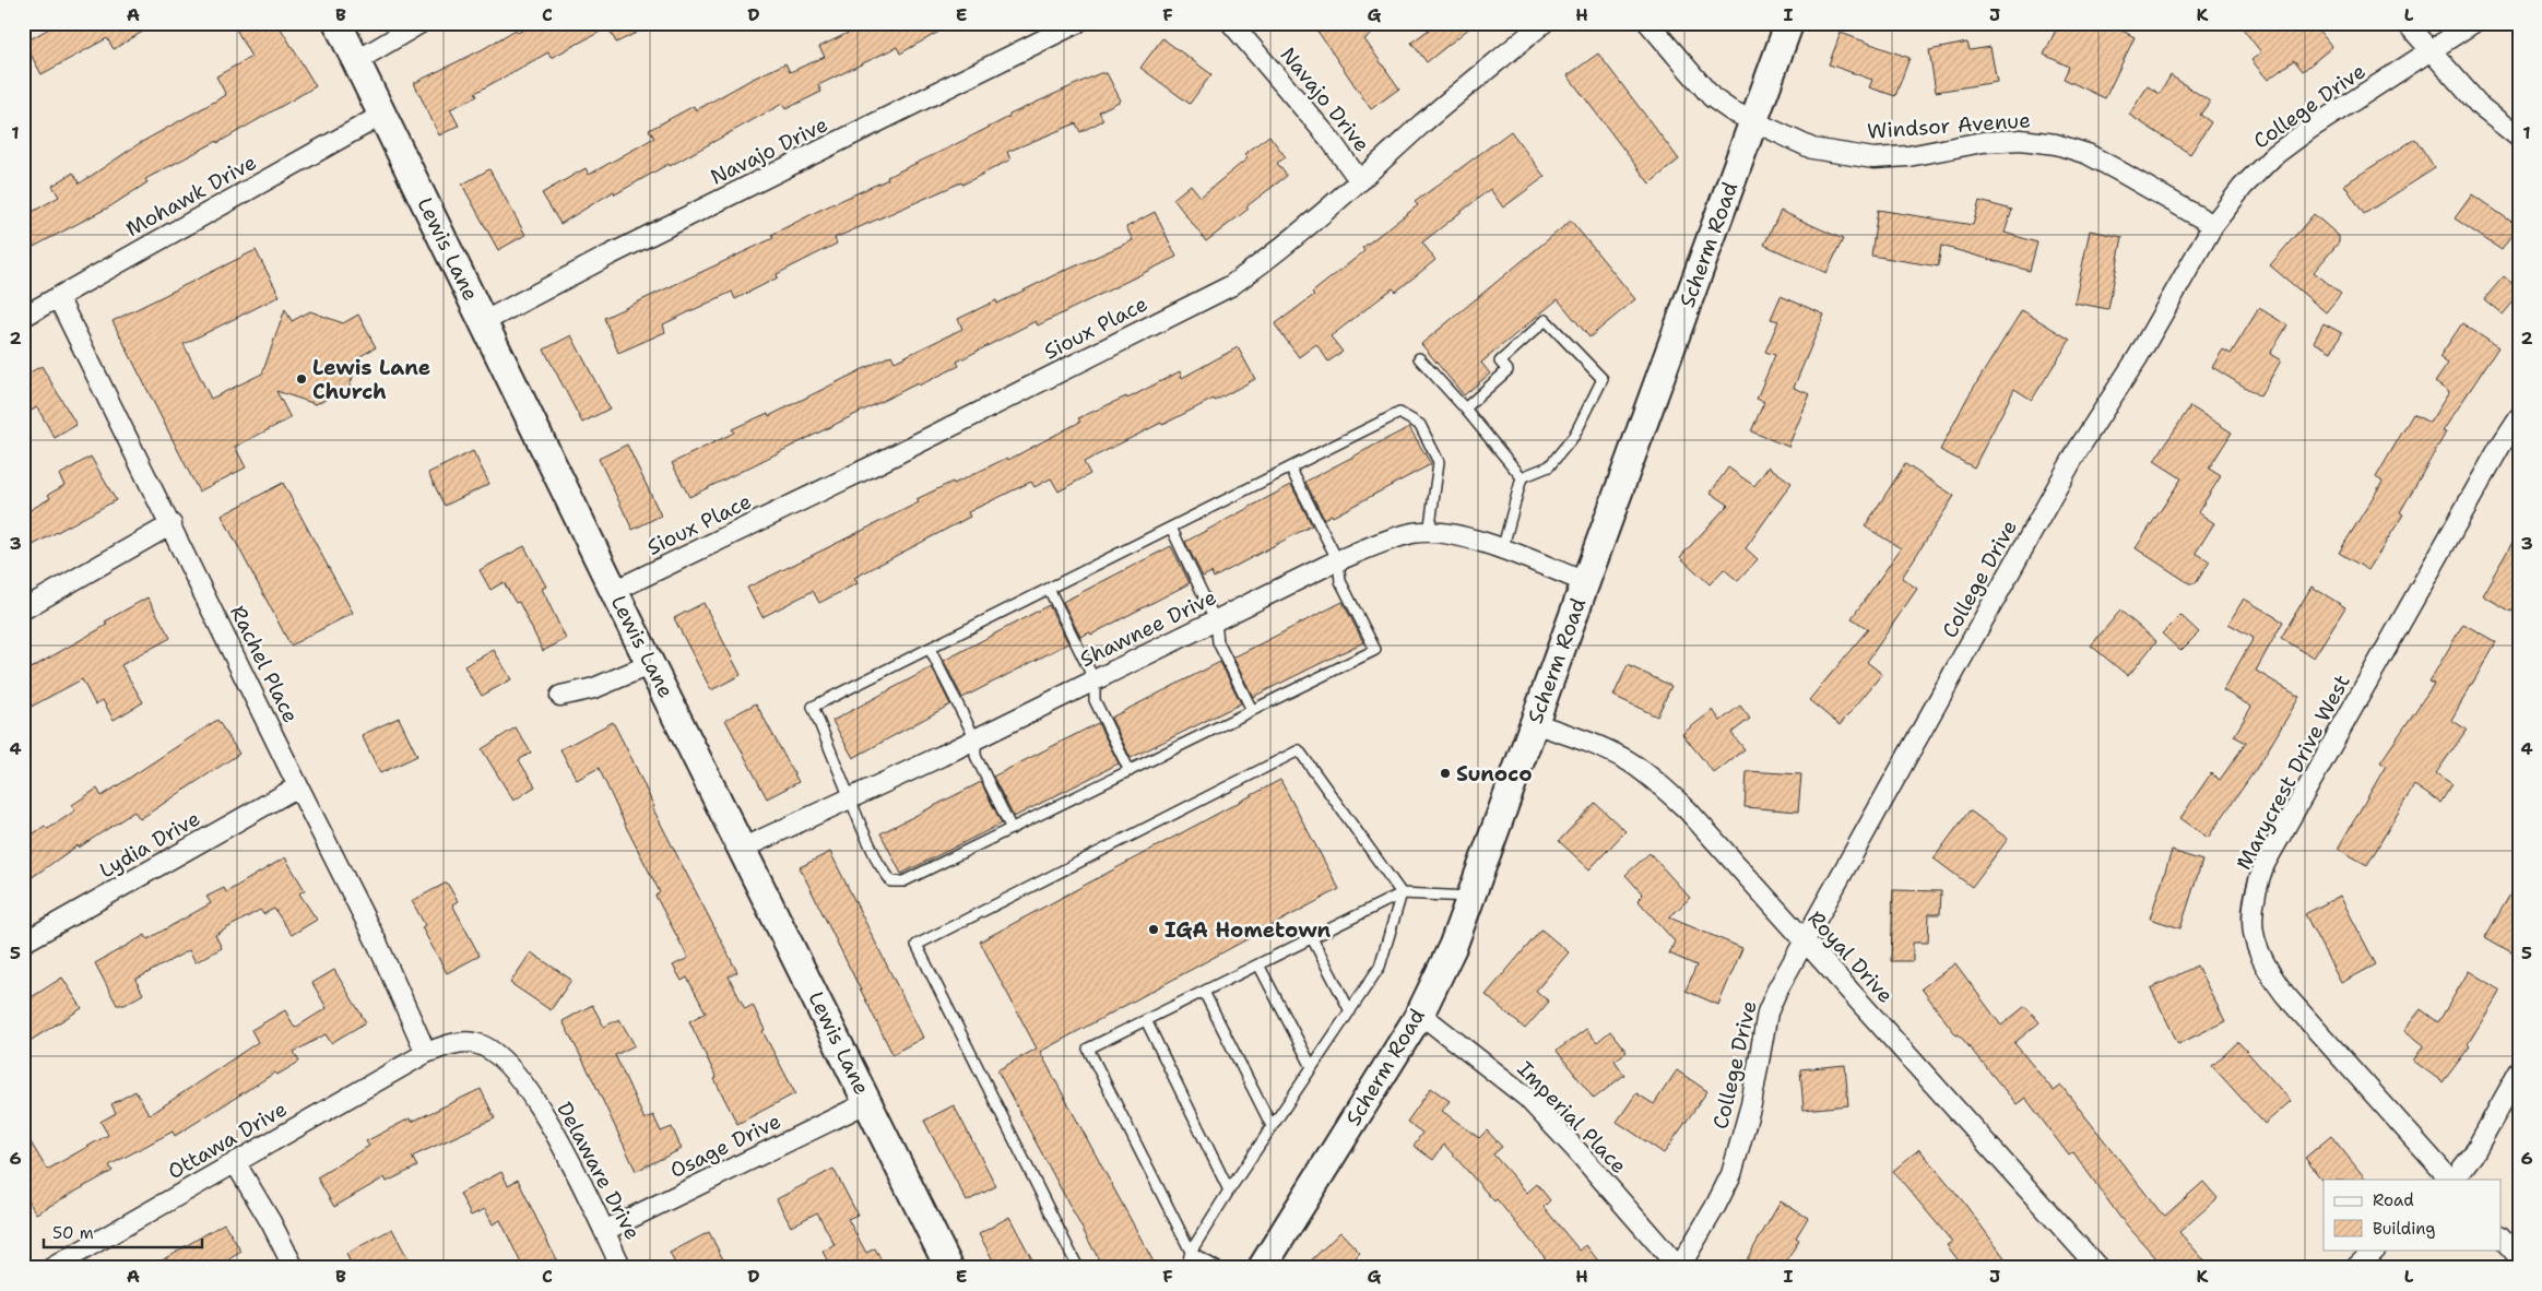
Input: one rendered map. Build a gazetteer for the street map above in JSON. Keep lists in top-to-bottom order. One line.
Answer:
{"streets":{"street":["Navajo Drive","College Drive","Windsor Avenue","Mohawk Drive","Scherm Road","Lewis Lane","Sioux Place","Shawnee Drive","Rachel Place","Marycrest Drive West","Lydia Drive","Royal Drive","Imperial Place","Ottawa Drive","Osage Drive","Delaware Drive"]},"crossings":[["Navajo Drive","Lewis Lane"],["Navajo Drive","Sioux Place"],["College Drive","Windsor Avenue"],["College Drive","Royal Drive"],["College Drive","Imperial Place"],["Windsor Avenue","Scherm Road"],["Mohawk Drive","Lewis Lane"],["Mohawk Drive","Rachel Place"],["Scherm Road","Shawnee Drive"],["Scherm Road","Royal Drive"],["Scherm Road","Imperial Place"],["Lewis Lane","Sioux Place"],["Lewis Lane","Shawnee Drive"],["Lewis Lane","Osage Drive"],["Rachel Place","Lydia Drive"],["Rachel Place","Ottawa Drive"],["Rachel Place","Delaware Drive"],["Ottawa Drive","Delaware Drive"],["Osage Drive","Delaware Drive"]],"places":["Lewis Lane Church","Sunoco","IGA Hometown"],"legend":["Road","Building"],"scale_bar":"50 m","grid":{"columns":["A","B","C","D","E","F","G","H","I","J","K","L"],"rows":["1","2","3","4","5","6"]}}
